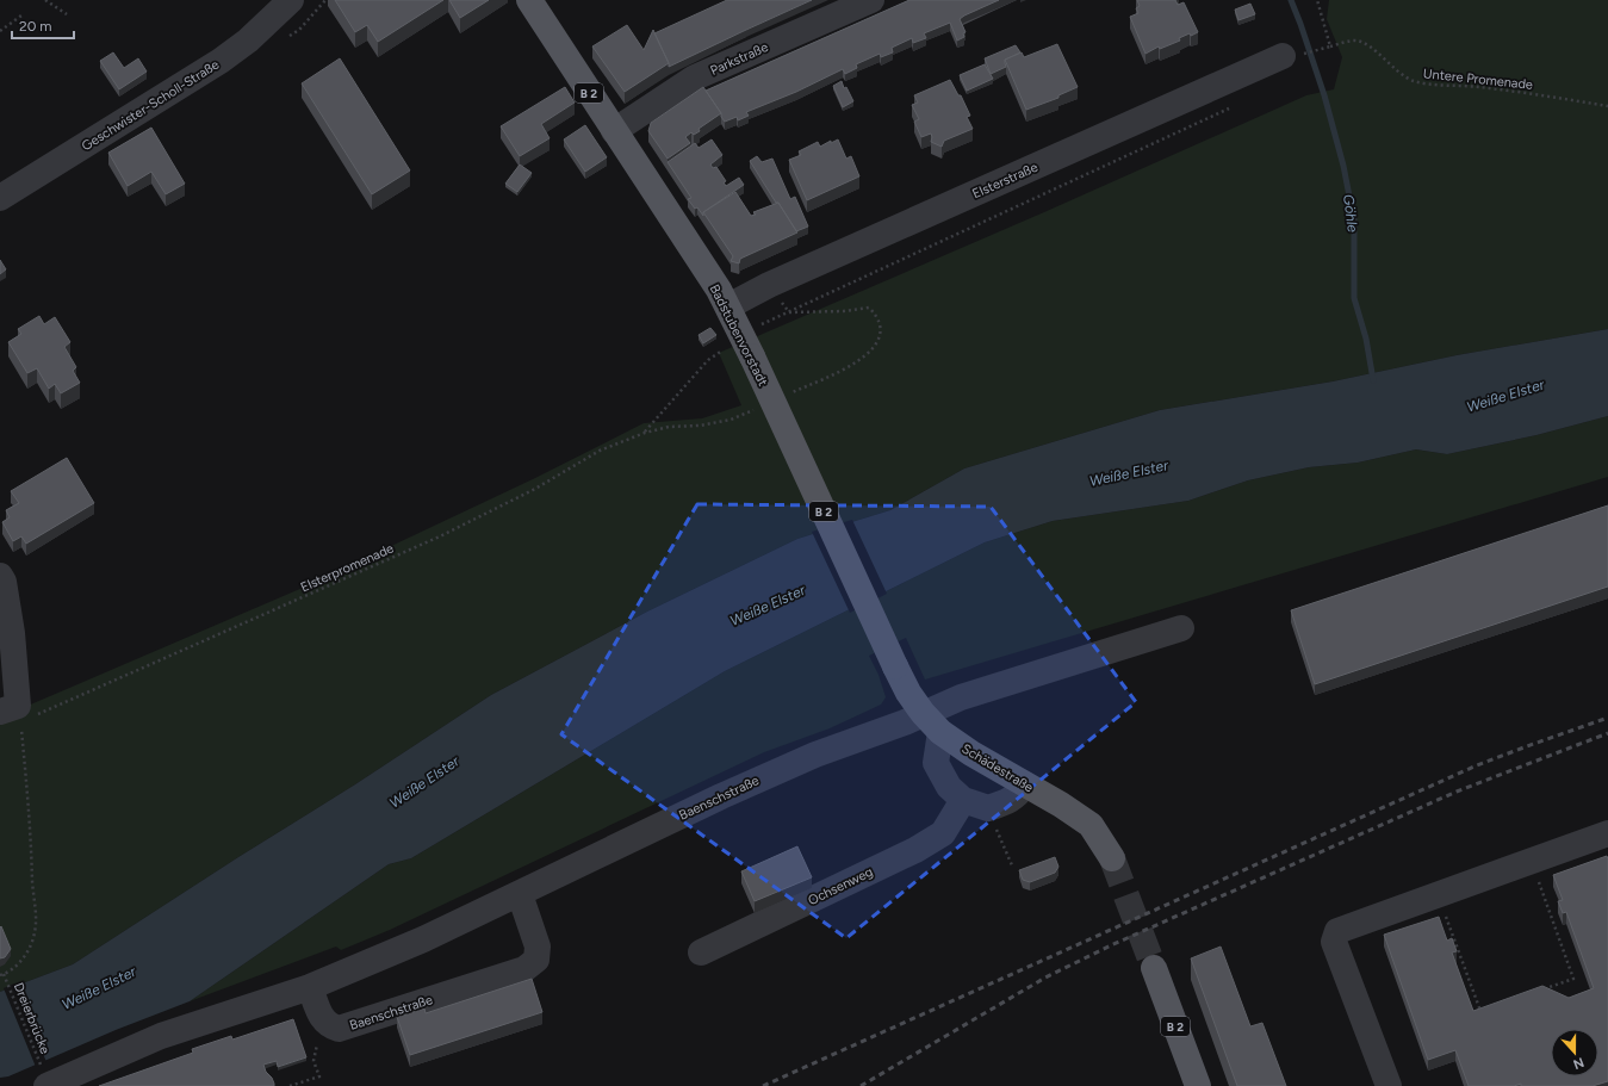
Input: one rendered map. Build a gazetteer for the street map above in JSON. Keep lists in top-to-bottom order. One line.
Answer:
{"streets":{"main road":["B 2","Badstubenvorstadt","Schädestraße"],"street":["Parkstraße","Geschwister-Scholl-Straße","Elsterstraße","Baenschstraße","Ochsenweg"],"path":["Untere Promenade","Elsterpromenade","Dreierbrücke"]},"crossings":[["Parkstraße","Badstubenvorstadt"],["Elsterstraße","Badstubenvorstadt"],["Badstubenvorstadt","Schädestraße"],["Schädestraße","Baenschstraße"],["Baenschstraße","Dreierbrücke"]],"water":["Göhle","Weiße Elster"],"scale_bar":"20 m","north":"bottom"}
